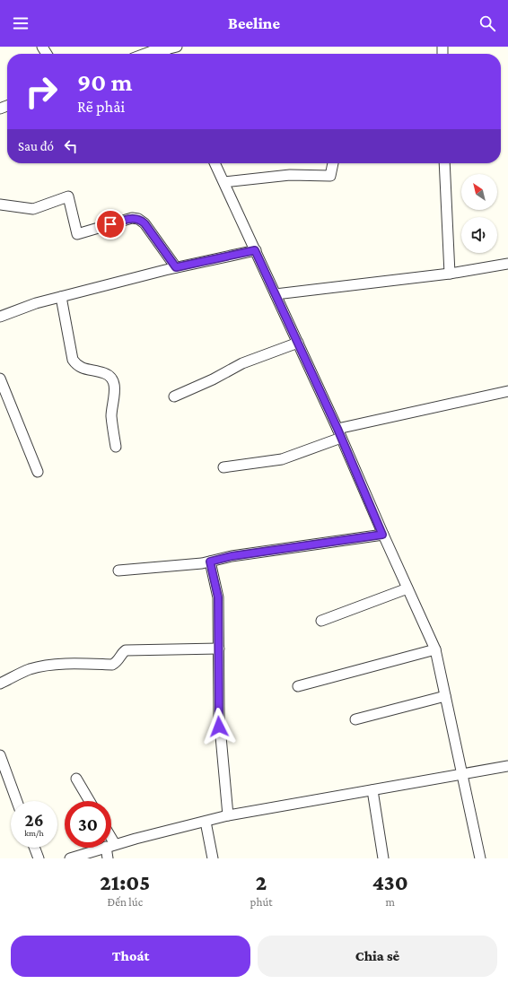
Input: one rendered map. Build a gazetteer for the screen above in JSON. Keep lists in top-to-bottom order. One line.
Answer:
{"north":"top left","page":{"header":"Beeline","turn":["90 m","Rẽ phải"],"then":"Sau đó","speed":"26 km/h","limit":"30","eta":["21:05","Đến lúc","2","phút","430","m"],"buttons":["Thoát","Chia sẻ"]}}
